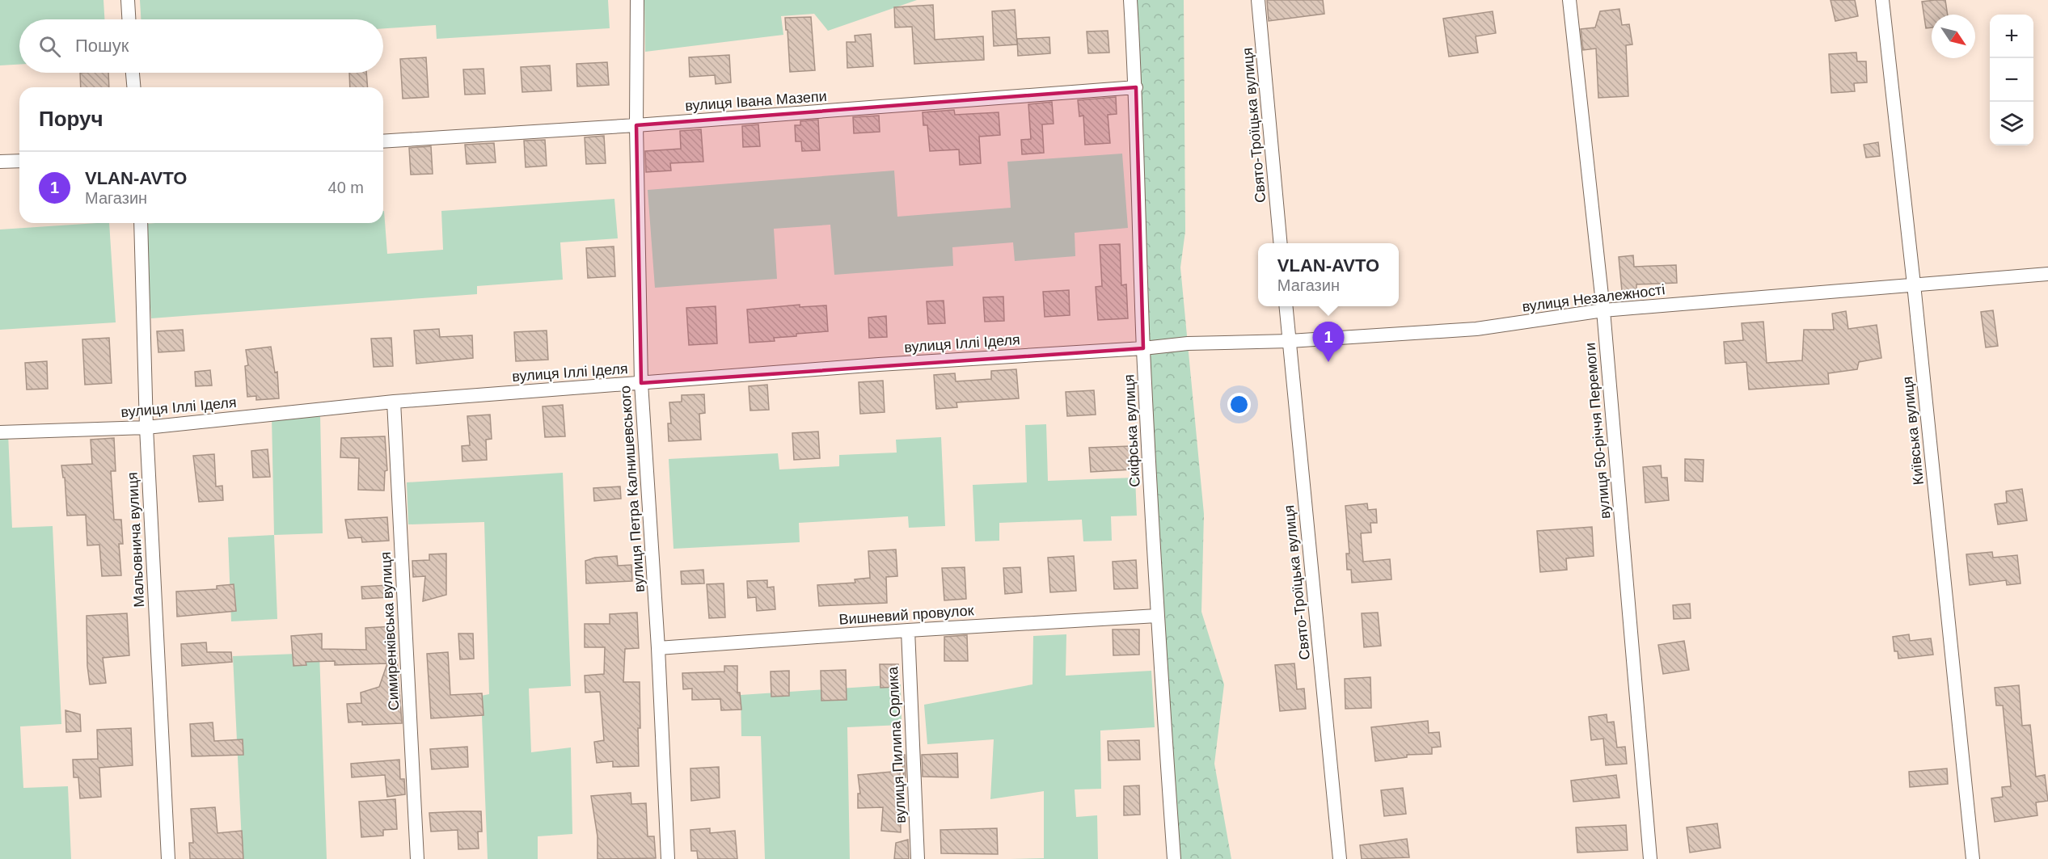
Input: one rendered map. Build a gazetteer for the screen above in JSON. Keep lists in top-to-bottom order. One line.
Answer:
{"streets":{"street":["вулиця Івана Мазепи","Свято-Троїцька вулиця","вулиця Незалежності","вулиця Іллі Іделя","Скіфська вулиця","вулиця 50-річчя Перемоги","Київська вулиця","вулиця Петра Калнишевського","Мальовнича вулиця","Вишневий провулок","Симиренківська вулиця","вулиця Пилипа Орлика"]},"crossings":[["вулиця Івана Мазепи","Скіфська вулиця"],["вулиця Івана Мазепи","вулиця Петра Калнишевського"],["Свято-Троїцька вулиця","вулиця Незалежності"],["вулиця Незалежності","вулиця Іллі Іделя"],["вулиця Незалежності","Скіфська вулиця"],["вулиця Незалежності","вулиця 50-річчя Перемоги"],["вулиця Незалежності","Київська вулиця"],["вулиця Іллі Іделя","Скіфська вулиця"],["вулиця Іллі Іделя","вулиця Петра Калнишевського"],["вулиця Іллі Іделя","Мальовнича вулиця"],["вулиця Іллі Іделя","Симиренківська вулиця"],["Скіфська вулиця","Вишневий провулок"],["вулиця Петра Калнишевського","Вишневий провулок"],["Вишневий провулок","вулиця Пилипа Орлика"]],"north":"bottom right","page":{"map_buttons":["+","−"],"search":"Пошук","heading":"Поруч","list":[{"mark":"1","name":"VLAN-AVTO","note":"Магазин","value":"40 m"}],"popup":["VLAN-AVTO","Магазин"],"pins":"1"}}
